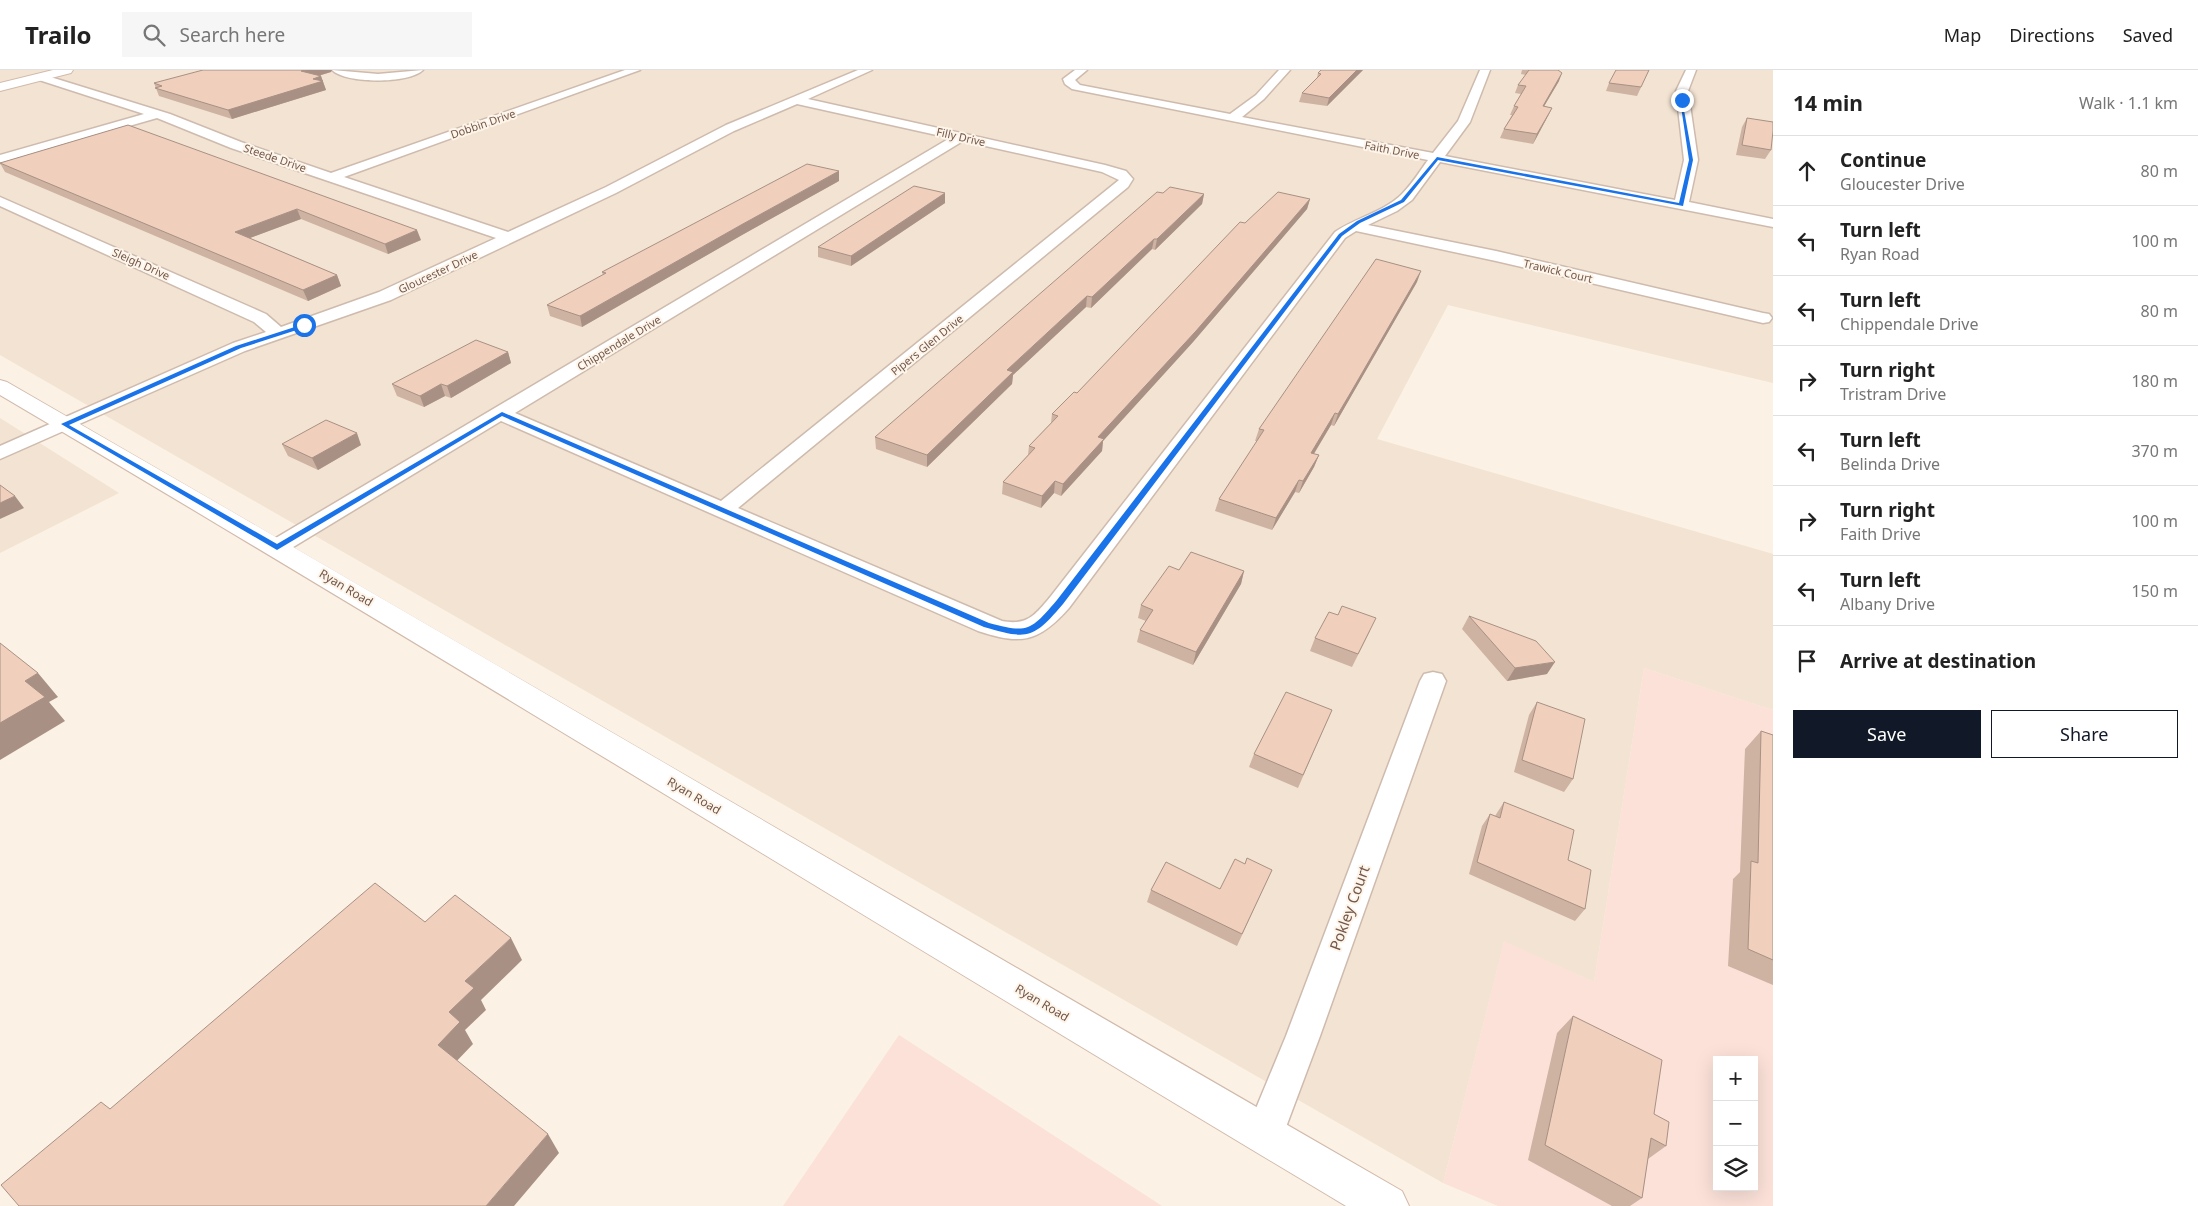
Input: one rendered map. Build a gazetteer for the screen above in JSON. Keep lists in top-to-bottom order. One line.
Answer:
{"streets":{"main road":["Ryan Road"],"street":["Dobbin Drive","Filly Drive","Faith Drive","Steede Drive","Sleigh Drive","Trawick Court","Gloucester Drive","Chippendale Drive","Pipers Glen Drive","Pokley Court"]},"crossings":[["Dobbin Drive","Steede Drive"],["Filly Drive","Gloucester Drive"],["Filly Drive","Chippendale Drive"],["Filly Drive","Pipers Glen Drive"],["Steede Drive","Gloucester Drive"],["Sleigh Drive","Gloucester Drive"],["Gloucester Drive","Ryan Road"],["Chippendale Drive","Ryan Road"],["Ryan Road","Pokley Court"]],"page":{"header":"Trailo","search":"Search here","nav":["Map","Directions","Saved"],"heading":["14 min","Walk · 1.1 km"],"list":[["Continue","Gloucester Drive","80 m"],["Turn left","Ryan Road","100 m"],["Turn left","Chippendale Drive","80 m"],["Turn right","Tristram Drive","180 m"],["Turn left","Belinda Drive","370 m"],["Turn right","Faith Drive","100 m"],["Turn left","Albany Drive","150 m"],"Arrive at destination"],"buttons":["Save","Share"],"map_buttons":["+","−"]}}
